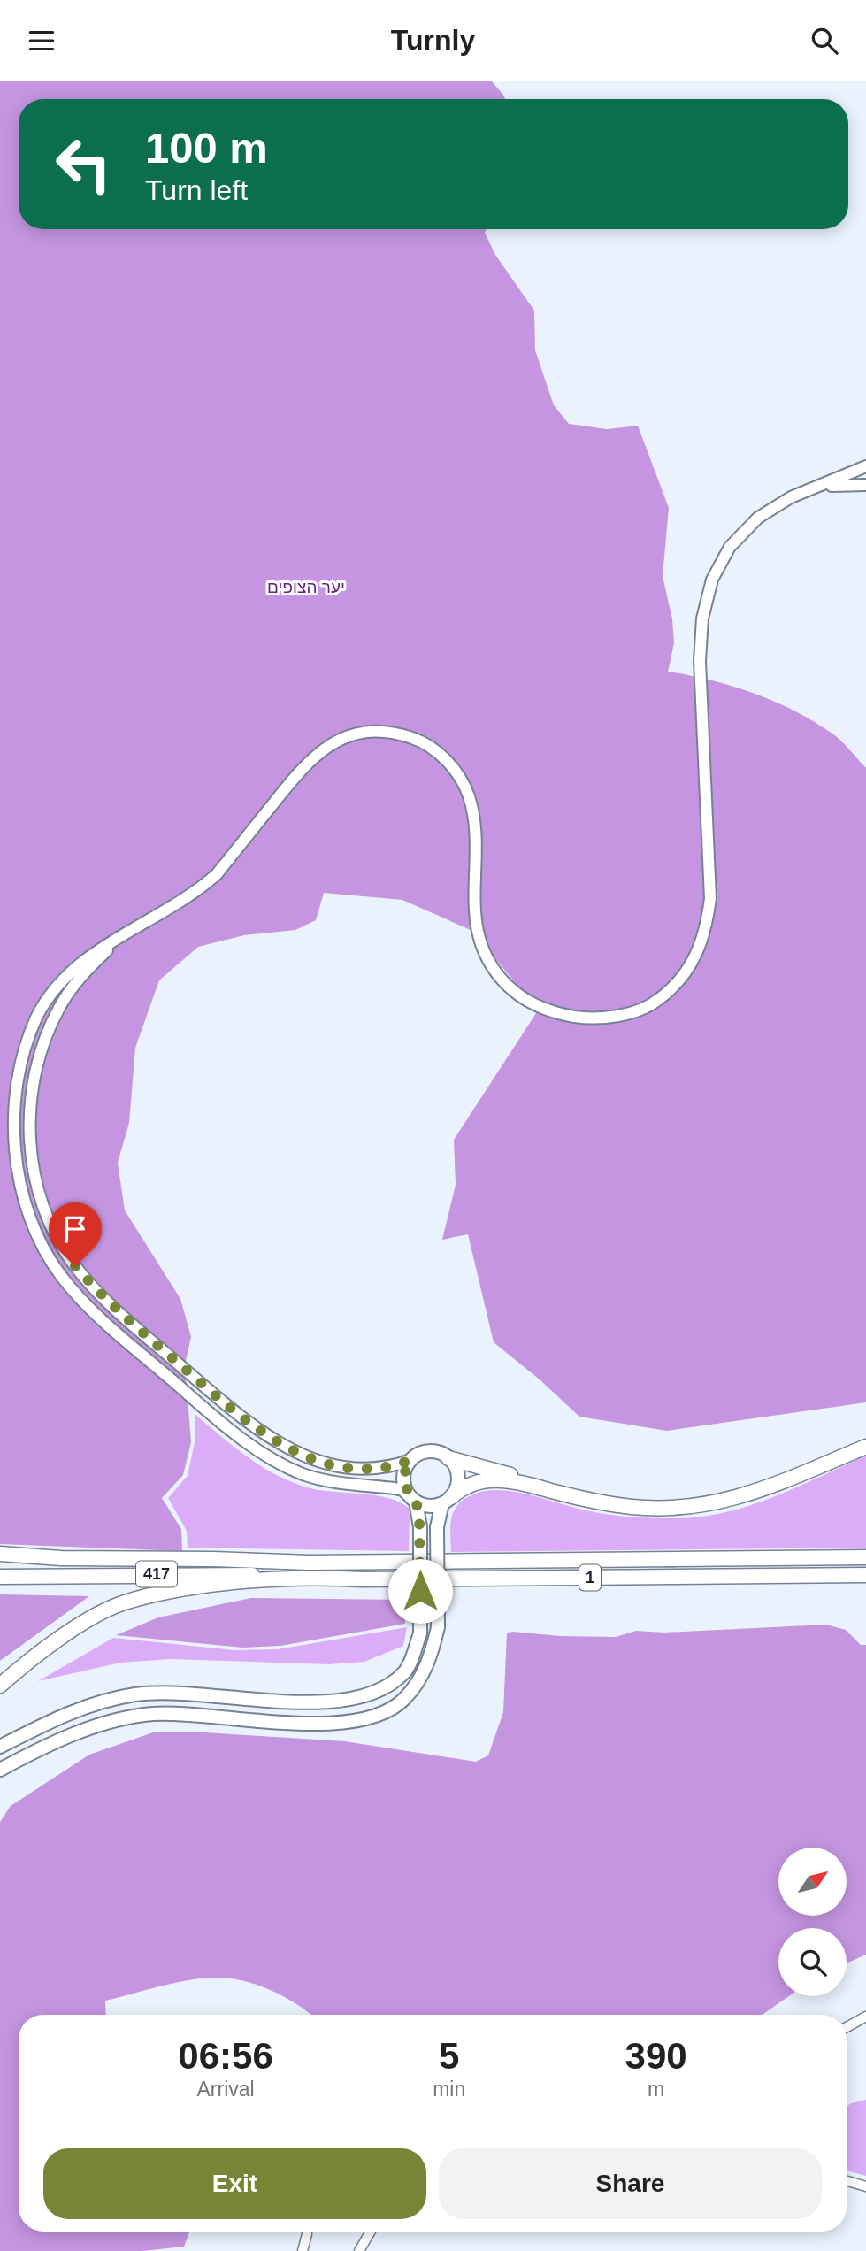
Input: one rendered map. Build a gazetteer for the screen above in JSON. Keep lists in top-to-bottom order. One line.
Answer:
{"streets":{"main road":["417","1"]},"crossings":[["417","1"]],"parks":["יער הצופים"],"north":"top right","page":{"header":"Turnly","turn":["100 m","Turn left"],"eta":["06:56","Arrival","5","min","390","m"],"buttons":["Exit","Share"]}}
